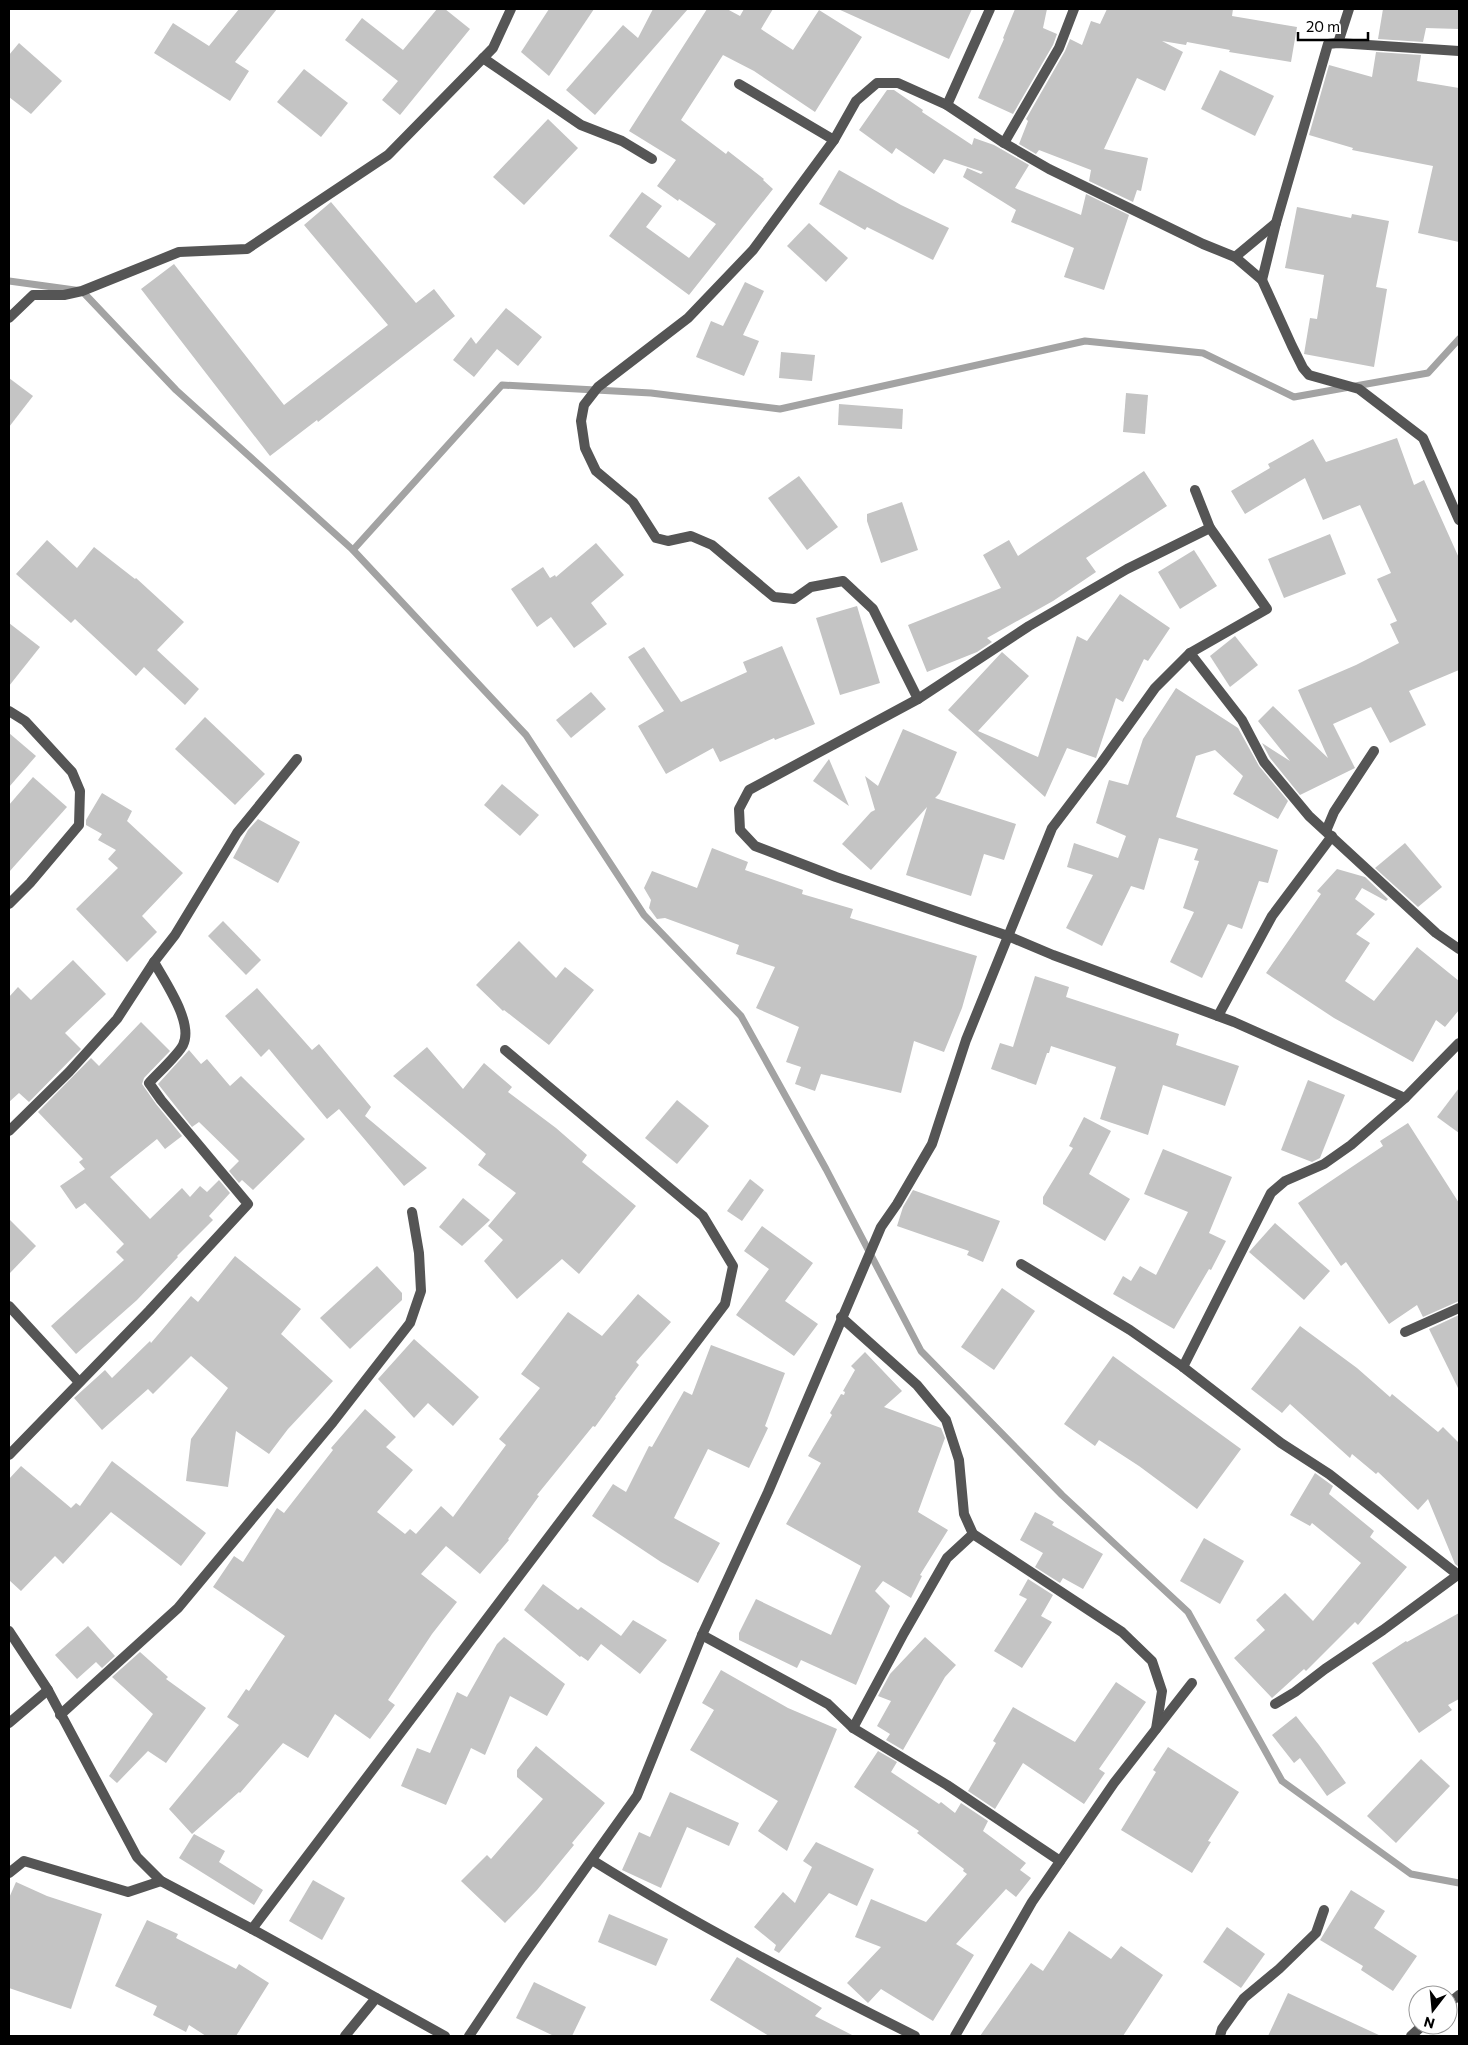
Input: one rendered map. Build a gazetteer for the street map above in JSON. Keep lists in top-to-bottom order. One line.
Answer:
{"scale_bar":"20 m","north":"bottom"}
